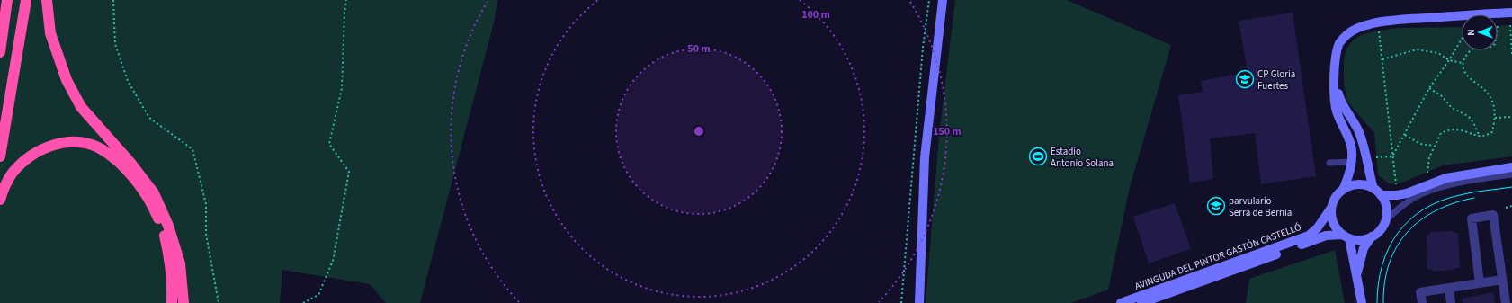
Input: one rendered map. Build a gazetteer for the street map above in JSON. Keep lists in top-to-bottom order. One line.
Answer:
{"streets":{"street":["AVINGUDA DEL PINTOR GASTÓN CASTELLÓ"]},"places":{"school or university":["CP Gloria Fuertes","parvulario Serra de Bernia"],"sports":["Estadio Antonio Solana"]},"north":"left","rings":["100 m","50 m","150 m"]}
